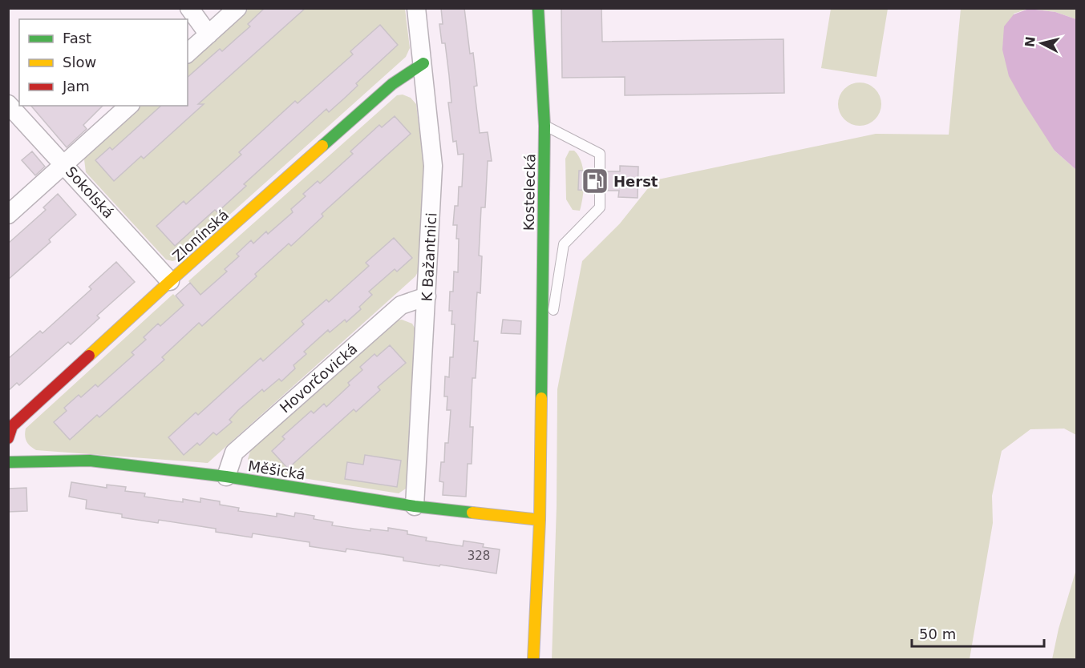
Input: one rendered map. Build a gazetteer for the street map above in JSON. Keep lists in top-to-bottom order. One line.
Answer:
{"streets":{"street":["Sokolská","Kostelecká","Zlonínská","K Bažantnici","Hovorčovická","Měšická"]},"crossings":[["Sokolská","Zlonínská"],["Kostelecká","Měšická"],["Zlonínská","K Bažantnici"],["K Bažantnici","Hovorčovická"],["K Bažantnici","Měšická"],["Hovorčovická","Měšická"]],"places":{"fuel station":["Herst"]},"house_numbers":["328"],"legend":["Fast","Slow","Jam"],"scale_bar":"50 m","north":"left"}
